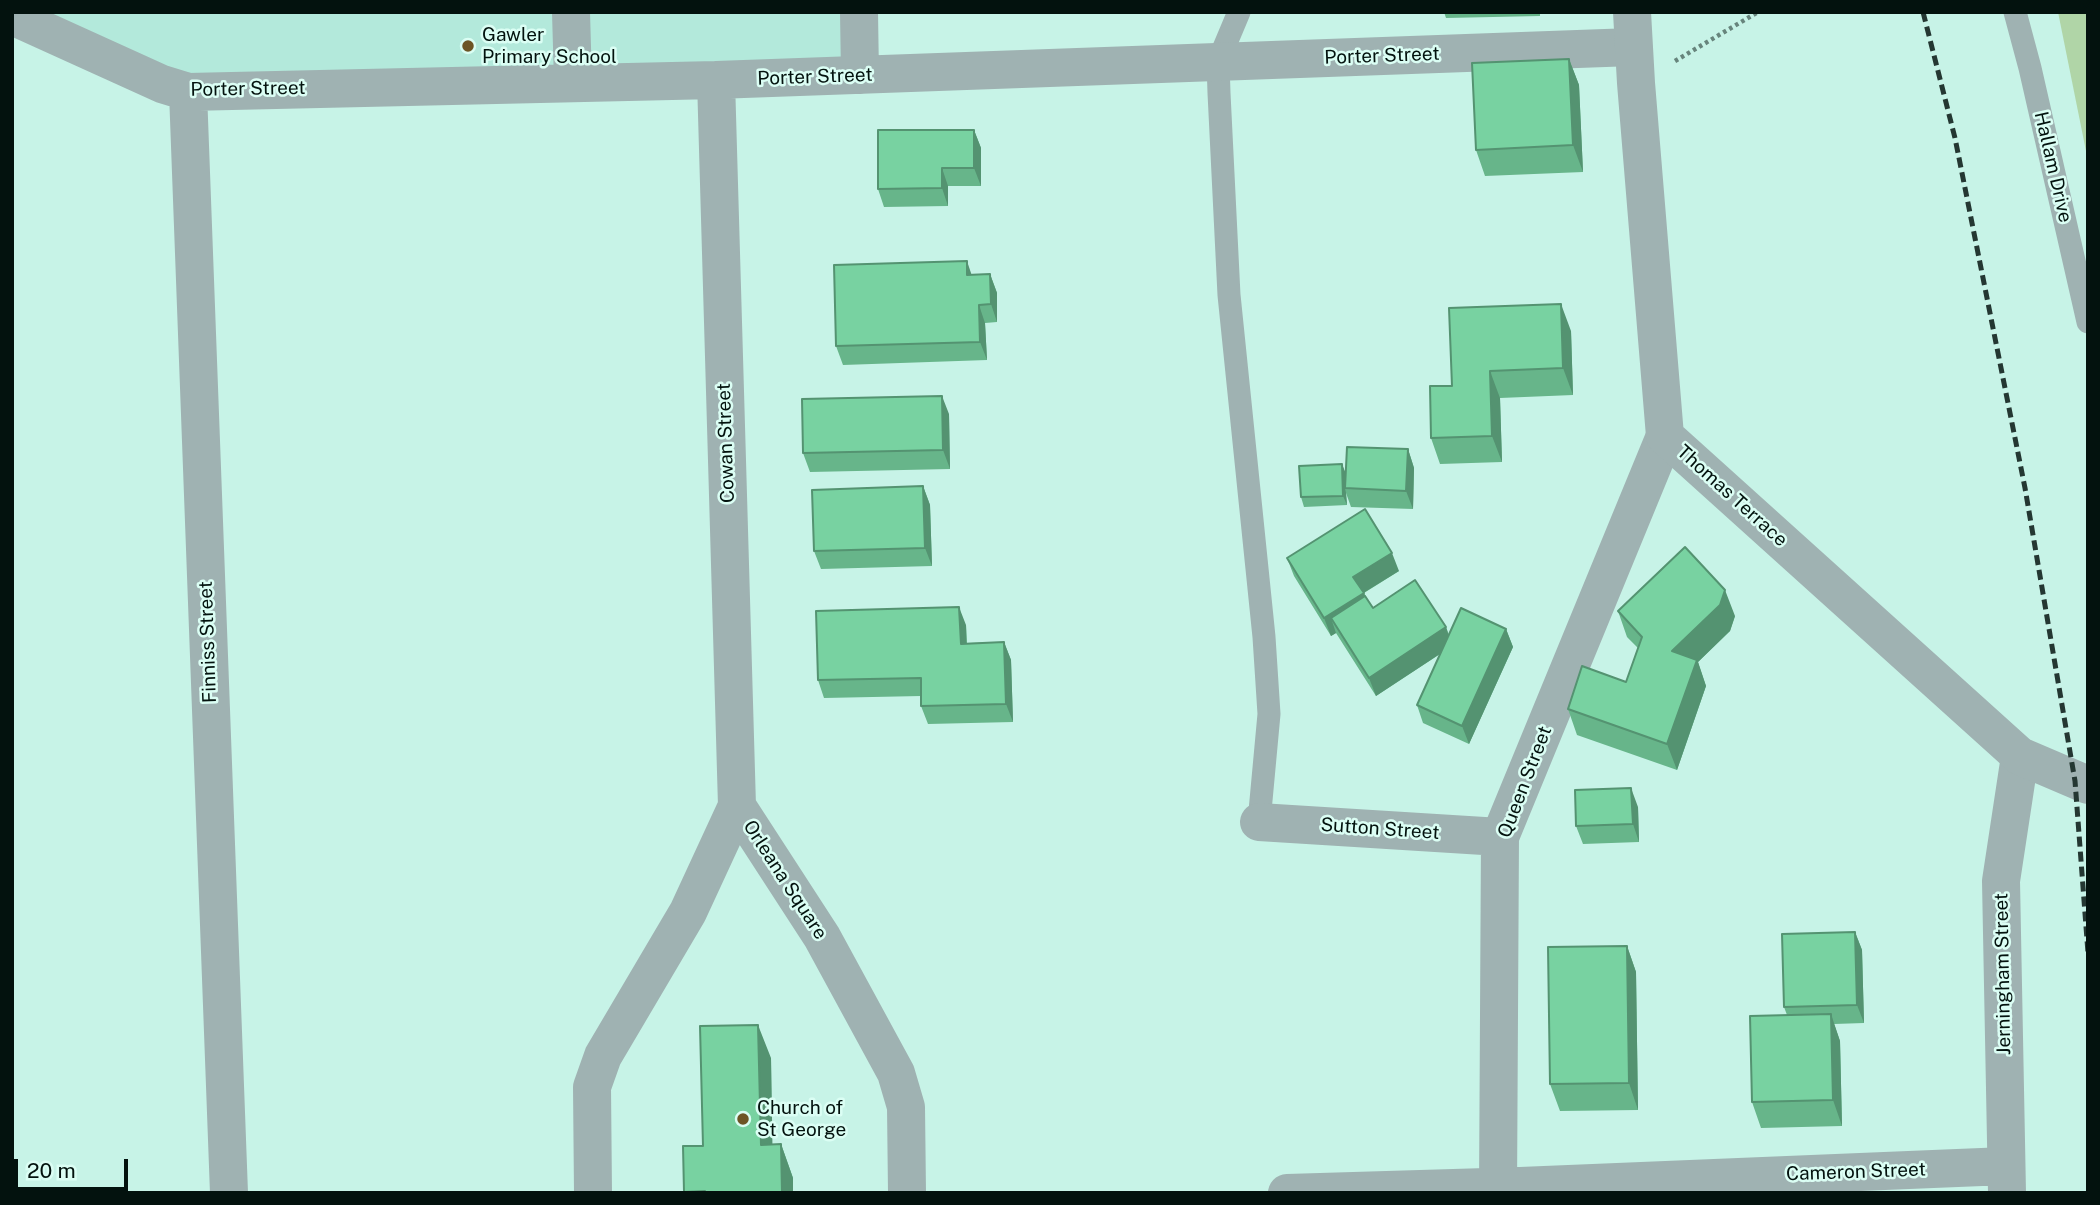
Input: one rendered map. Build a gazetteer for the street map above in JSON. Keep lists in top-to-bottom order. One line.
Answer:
{"streets":{"street":["Porter Street","Cowan Street","Thomas Terrace","Finniss Street","Queen Street","Sutton Street","Orleana Square","Jerningham Street","Cameron Street"],"lane":["Hallam Drive"]},"crossings":[["Porter Street","Cowan Street"],["Porter Street","Thomas Terrace"],["Porter Street","Finniss Street"],["Cowan Street","Orleana Square"],["Thomas Terrace","Queen Street"],["Thomas Terrace","Jerningham Street"],["Queen Street","Sutton Street"],["Queen Street","Cameron Street"],["Jerningham Street","Cameron Street"]],"places":["Gawler Primary School","Church of St George"],"scale_bar":"20 m"}
